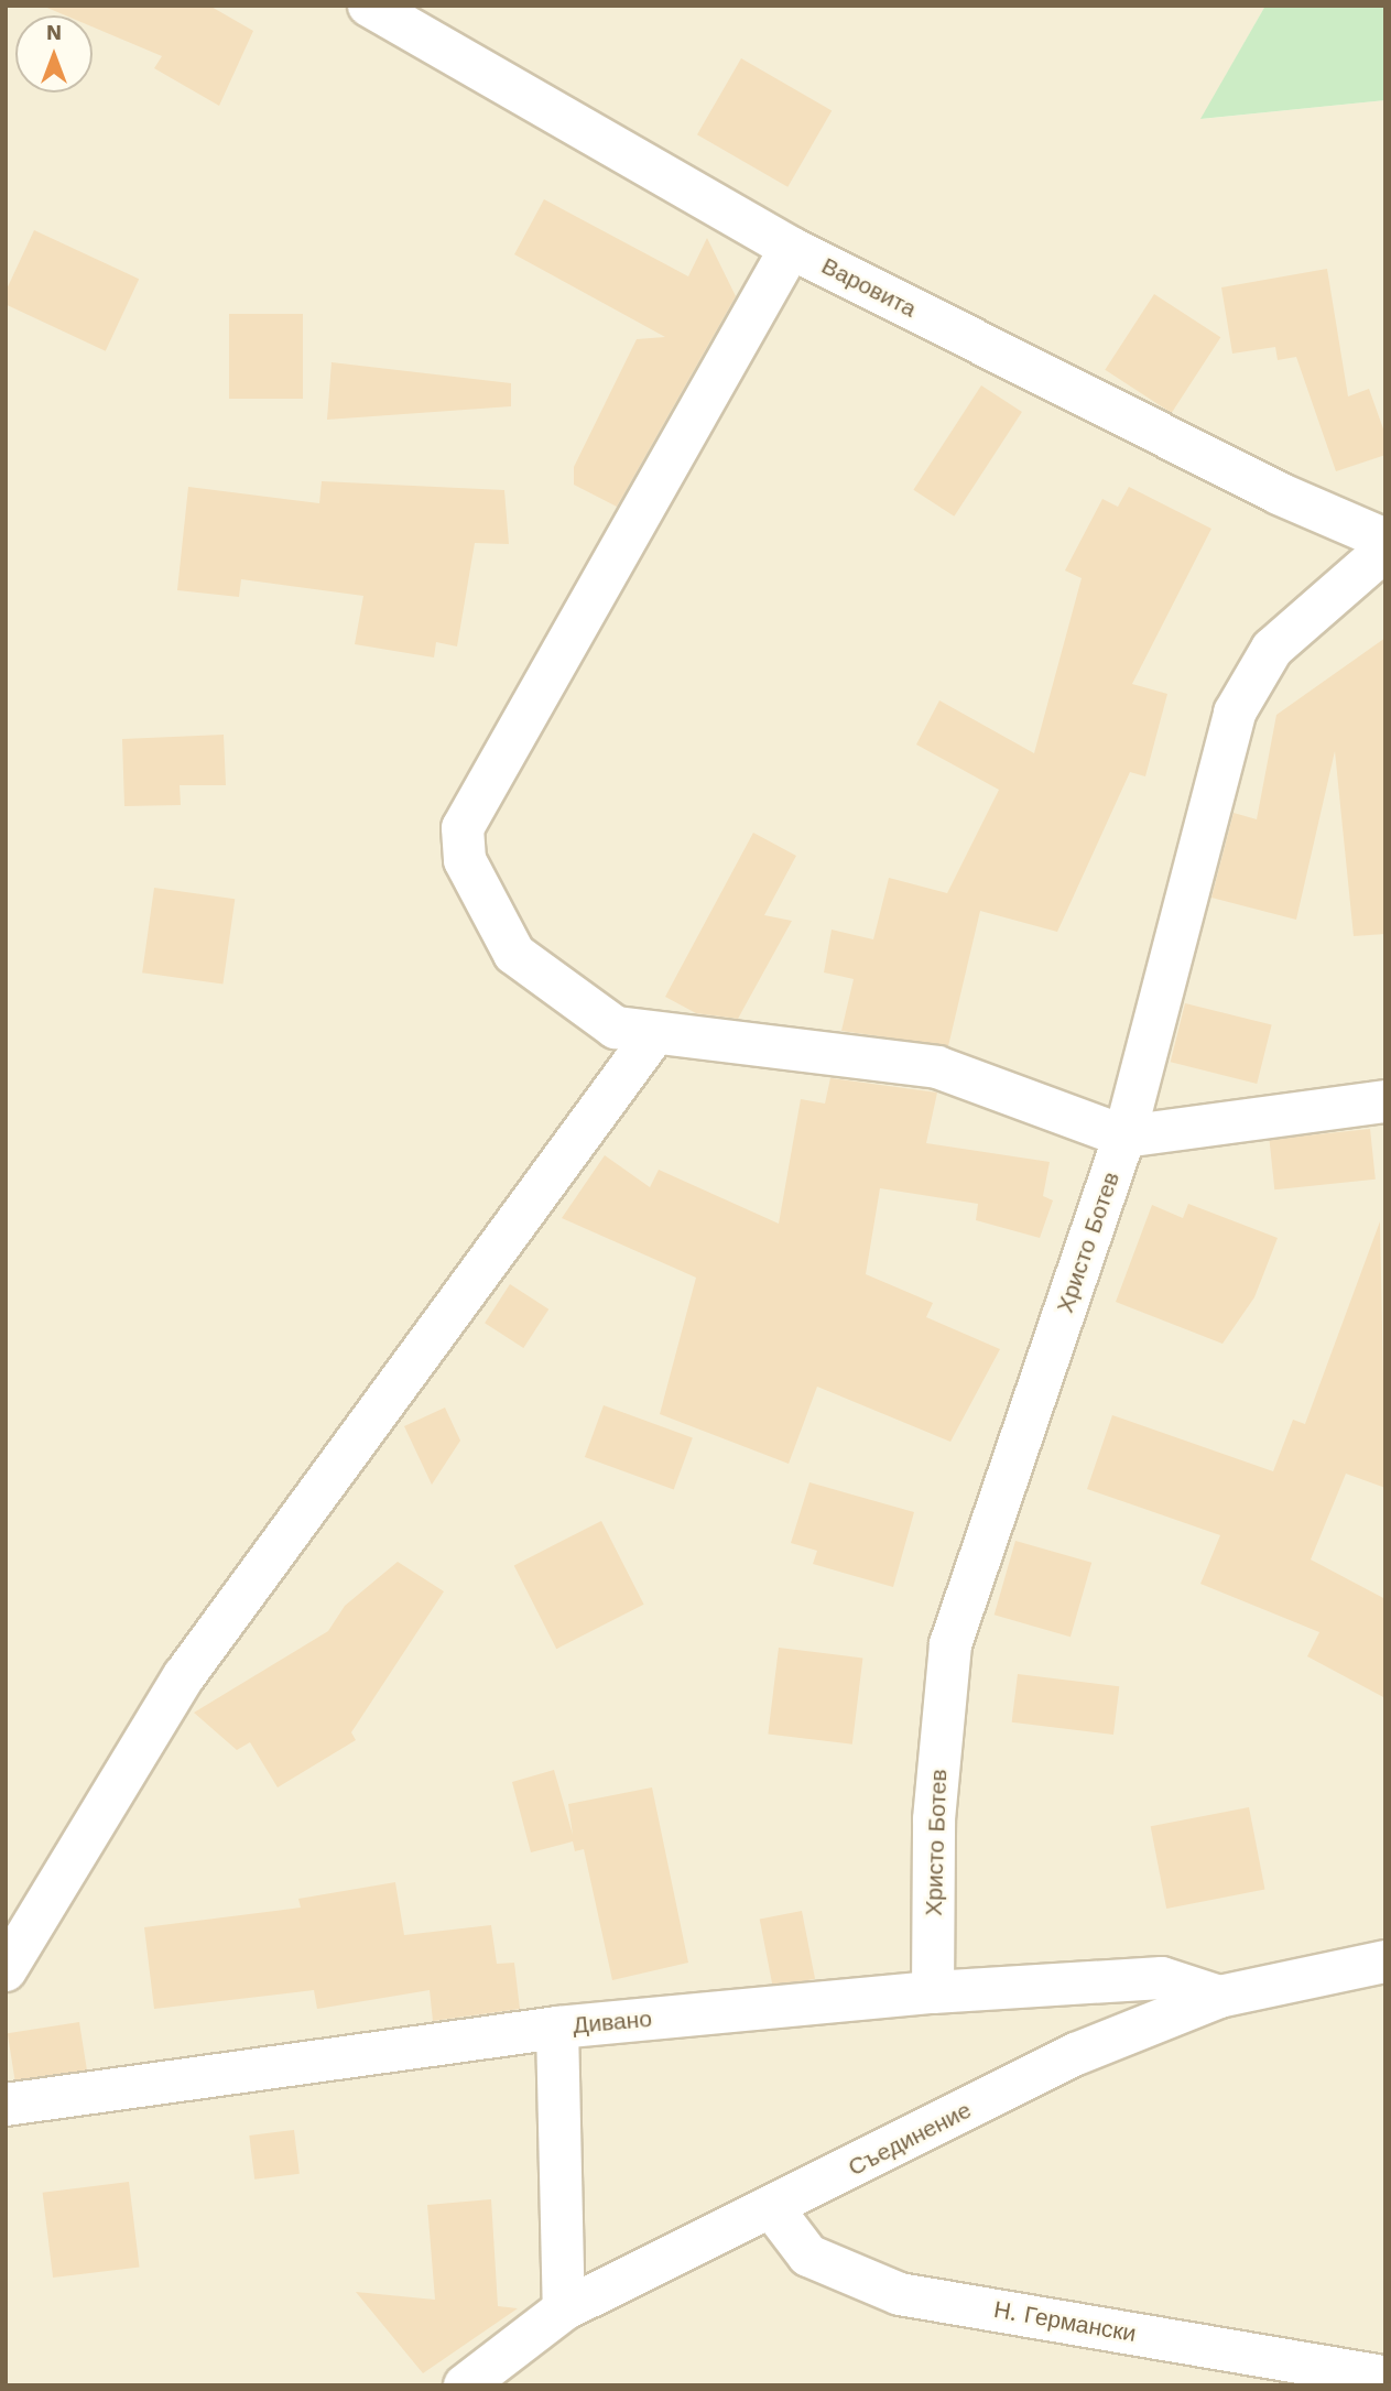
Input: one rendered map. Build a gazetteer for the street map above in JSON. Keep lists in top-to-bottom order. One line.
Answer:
{"streets":{"street":["Варовита","Христо Ботев","Дивано","Съединение","Н. Германски"]},"crossings":[["Христо Ботев","Дивано"],["Дивано","Съединение"],["Съединение","Н. Германски"]],"north":"top"}
